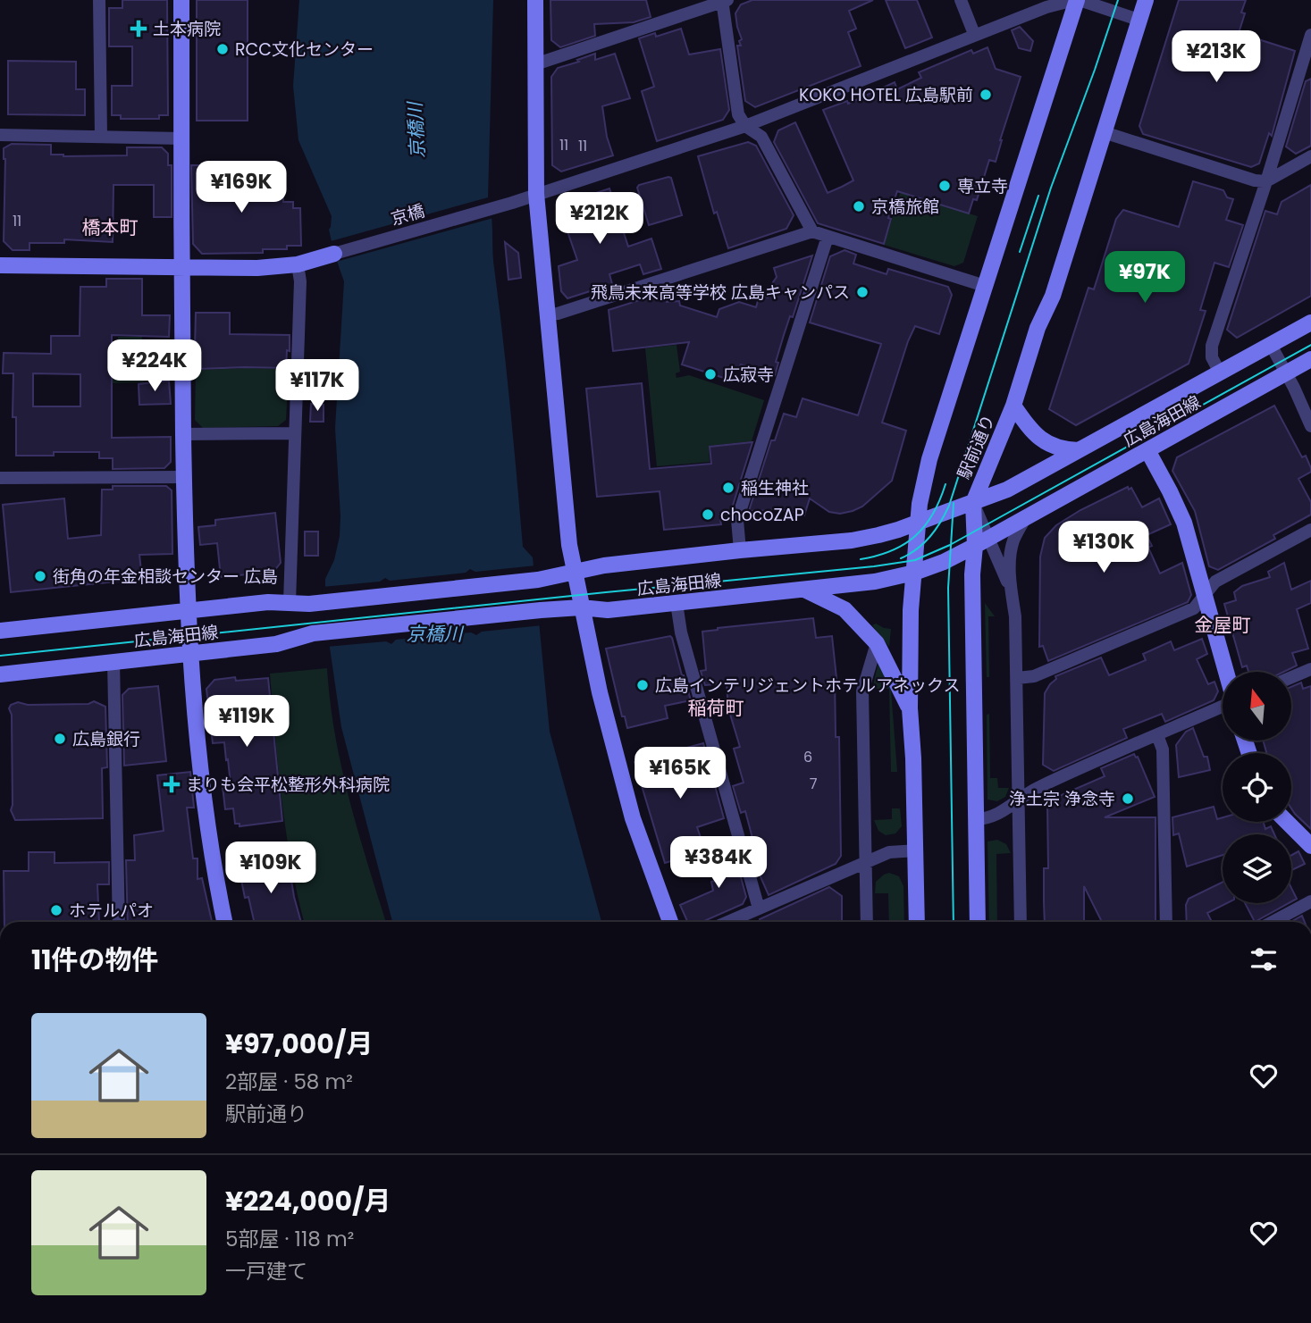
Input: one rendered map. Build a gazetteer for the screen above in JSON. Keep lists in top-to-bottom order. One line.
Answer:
{"streets":{"street":["京橋","広島海田線","駅前通り"]},"crossings":[["広島海田線","駅前通り"]],"districts":["橋本町","金屋町","稲荷町"],"water":["京橋川"],"places":{"health":["土本病院","まりも会平松整形外科病院"],"other":["RCC文化センター","KOKO HOTEL 広島駅前","専立寺","京橋旅館","飛鳥未来高等学校 広島キャンパス","広寂寺","稲生神社","chocoZAP","街角の年金相談センター 広島","広島インテリジェントホテルアネックス","広島銀行","浄土宗 浄念寺","ホテルパオ"]},"house_numbers":["11","11","11","6","7"],"north":"top","page":{"price":["¥213K","¥169K","¥212K","¥97K","¥224K","¥117K","¥130K","¥119K","¥165K","¥384K","¥109K"],"heading":"11件の物件","list":[{"name":"¥97,000/月","note":"2部屋 · 58 m² · 駅前通り"},{"name":"¥224,000/月","note":"5部屋 · 118 m² · 一戸建て"}]}}
